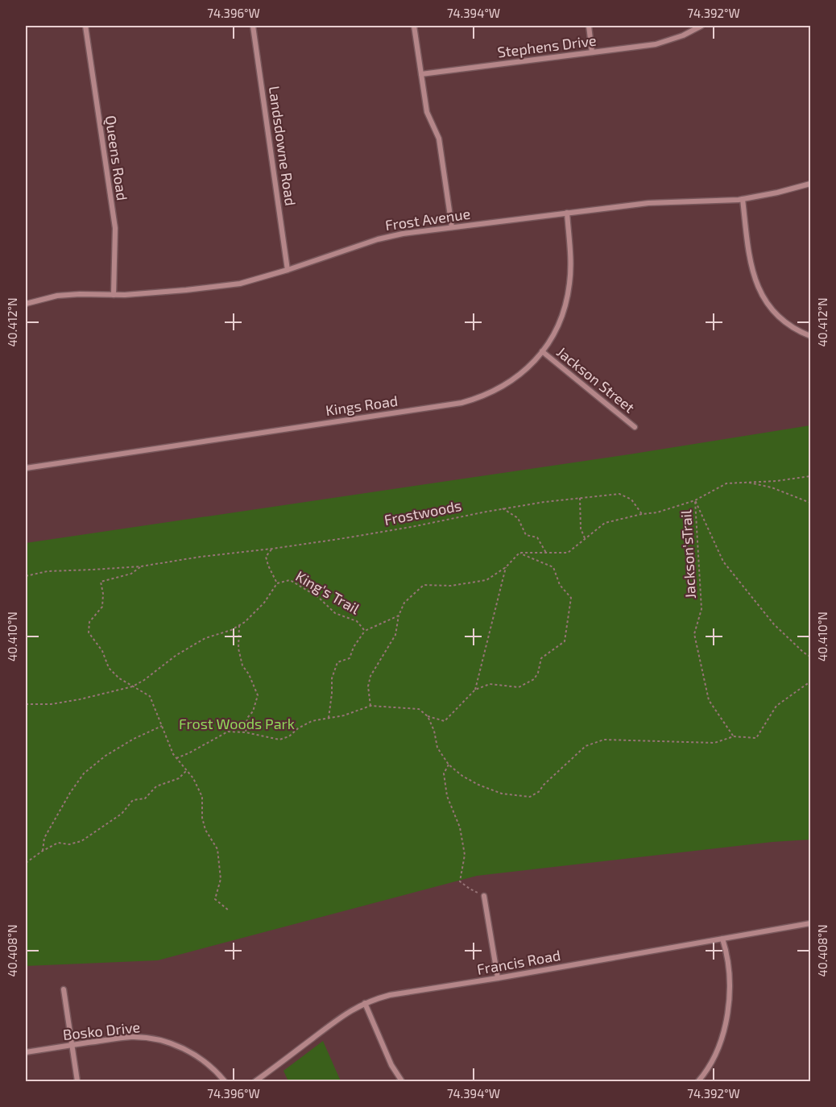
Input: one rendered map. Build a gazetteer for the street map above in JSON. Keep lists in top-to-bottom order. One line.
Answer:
{"streets":{"street":["Stephens Drive","Landsdowne Road","Queens Road","Frost Avenue","Jackson Street","Kings Road","Francis Road","Bosko Drive"],"path":["Frostwoods","Jackson'sTrail","King's Trail"]},"crossings":[["Landsdowne Road","Frost Avenue"],["Queens Road","Frost Avenue"],["Frost Avenue","Kings Road"],["Jackson Street","Kings Road"]],"parks":["Frost Woods Park"],"coordinates":["74.396°W","74.394°W","74.392°W","40.412°N","40.410°N","40.408°N"]}
